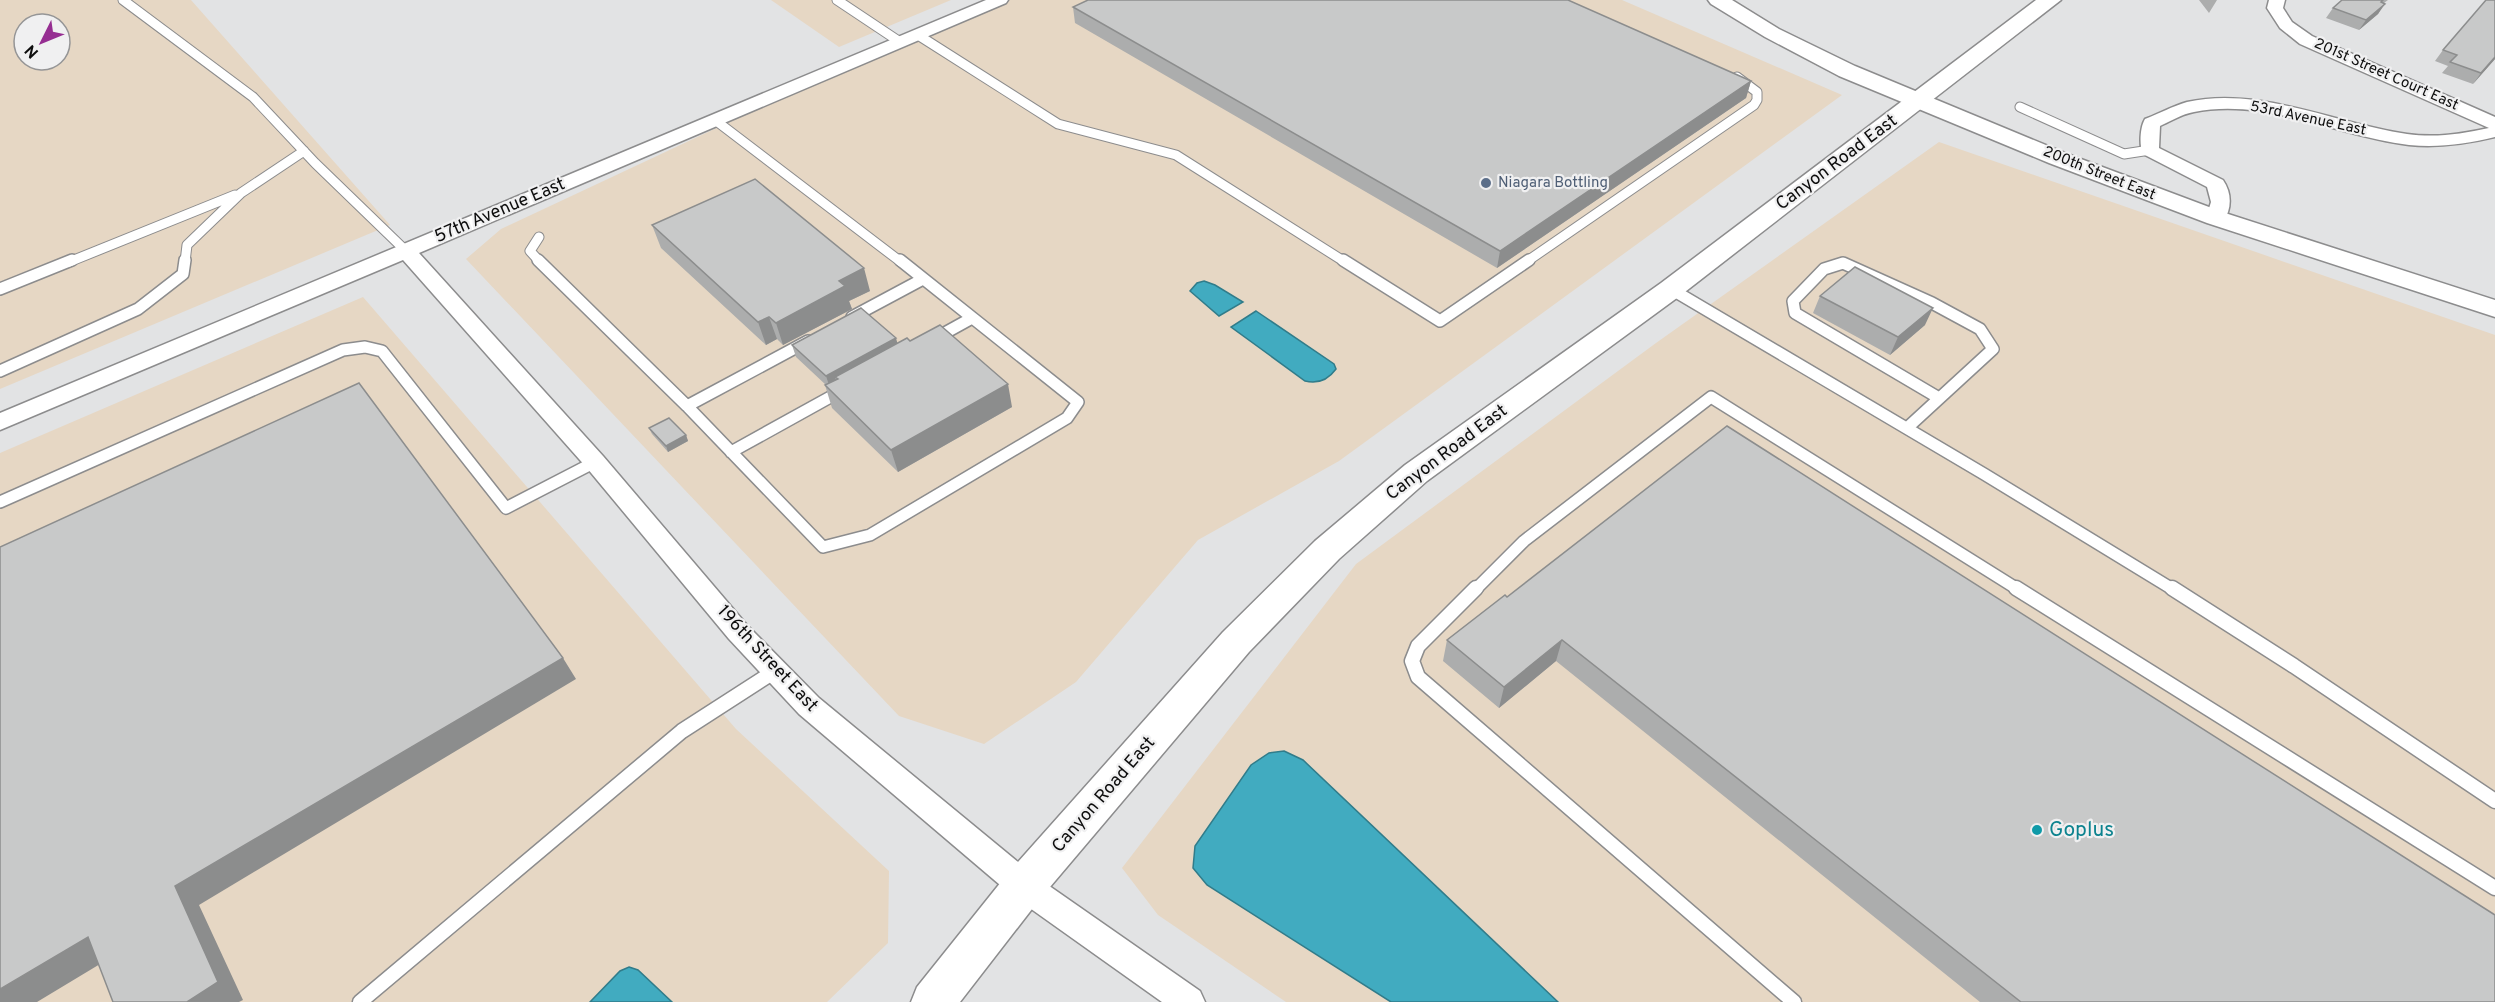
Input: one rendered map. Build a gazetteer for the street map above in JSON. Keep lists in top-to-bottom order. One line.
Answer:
{"streets":{"main road":["Canyon Road East"],"street":["201st Street Court East","53rd Avenue East","200th Street East","57th Avenue East","196th Street East"]},"crossings":[["Canyon Road East","200th Street East"],["Canyon Road East","196th Street East"],["57th Avenue East","196th Street East"]],"places":["Niagara Bottling","Goplus"],"north":"bottom left"}
